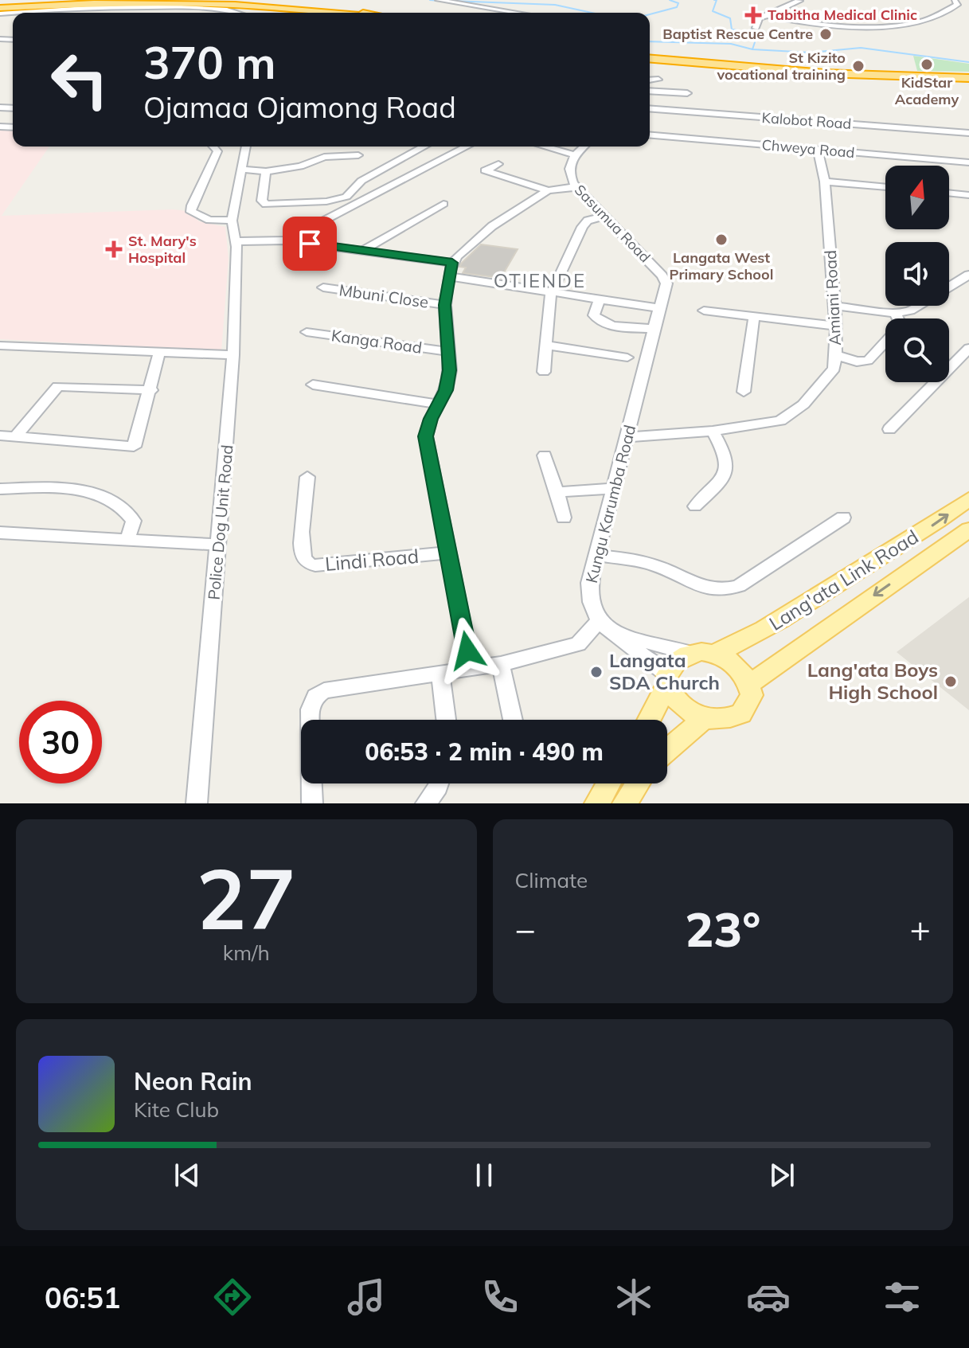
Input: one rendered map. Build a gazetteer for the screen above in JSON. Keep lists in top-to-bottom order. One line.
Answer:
{"streets":{"main road":["Lang'ata Link Road"],"street":["Kalobot Road","Chweya Road","Sasumua Road","Mbuni Close","Amiani Road","Kanga Road","Kungu Karumba Road","Police Dog Unit Road","Lindi Road"]},"crossings":[["Chweya Road","Amiani Road"],["Sasumua Road","Kungu Karumba Road"],["Mbuni Close","Kanga Road"],["Amiani Road","Kungu Karumba Road"],["Kanga Road","Lindi Road"]],"districts":["OTIENDE"],"places":{"health":["Tabitha Medical Clinic","St. Mary's Hospital"],"other":["Baptist Rescue Centre","KidStar Academy","St Kizito vocational training","Langata West Primary School","Langata SDA Church","Lang'ata Boys High School"]},"north":"top","page":{"turn":["370 m","Ojamaa Ojamong Road"],"limit":"30","trip":"06:53 · 2 min · 490 m","tile":[["27","km/h"],"Climate"],"heat":["−","23°","+"],"song":["Neon Rain","Kite Club"],"tabs":"06:51"}}
